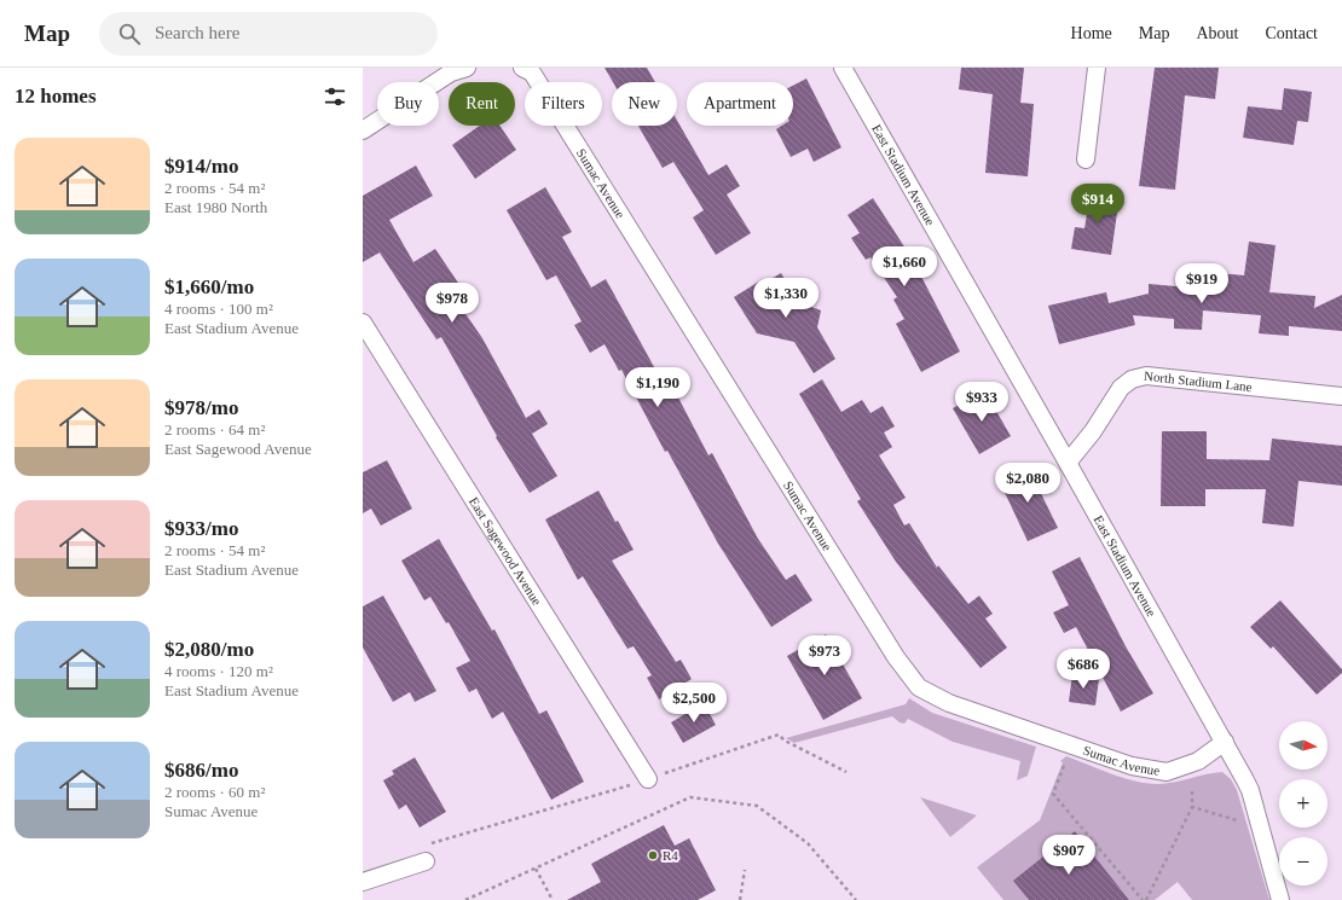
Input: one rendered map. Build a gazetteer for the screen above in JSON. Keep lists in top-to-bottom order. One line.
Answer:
{"streets":{"street":["East Stadium Avenue","Sumac Avenue","North Stadium Lane","East Sagewood Avenue"]},"crossings":[["East Stadium Avenue","Sumac Avenue"],["East Stadium Avenue","North Stadium Lane"]],"places":["R4"],"north":"right","page":{"header":"Map","search":"Search here","nav":["Home","Map","About","Contact"],"heading":"12 homes","chip":["Buy","Rent","Filters","New","Apartment"],"list":[{"name":"$914/mo","note":"2 rooms · 54 m² · East 1980 North"},{"name":"$1,660/mo","note":"4 rooms · 100 m² · East Stadium Avenue"},{"name":"$978/mo","note":"2 rooms · 64 m² · East Sagewood Avenue"},{"name":"$933/mo","note":"2 rooms · 54 m² · East Stadium Avenue"},{"name":"$2,080/mo","note":"4 rooms · 120 m² · East Stadium Avenue"},{"name":"$686/mo","note":"2 rooms · 60 m² · Sumac Avenue"}],"price":["$914","$1,660","$919","$1,330","$978","$1,190","$933","$2,080","$973","$686","$2,500","$907"],"map_buttons":["+","−"]}}
